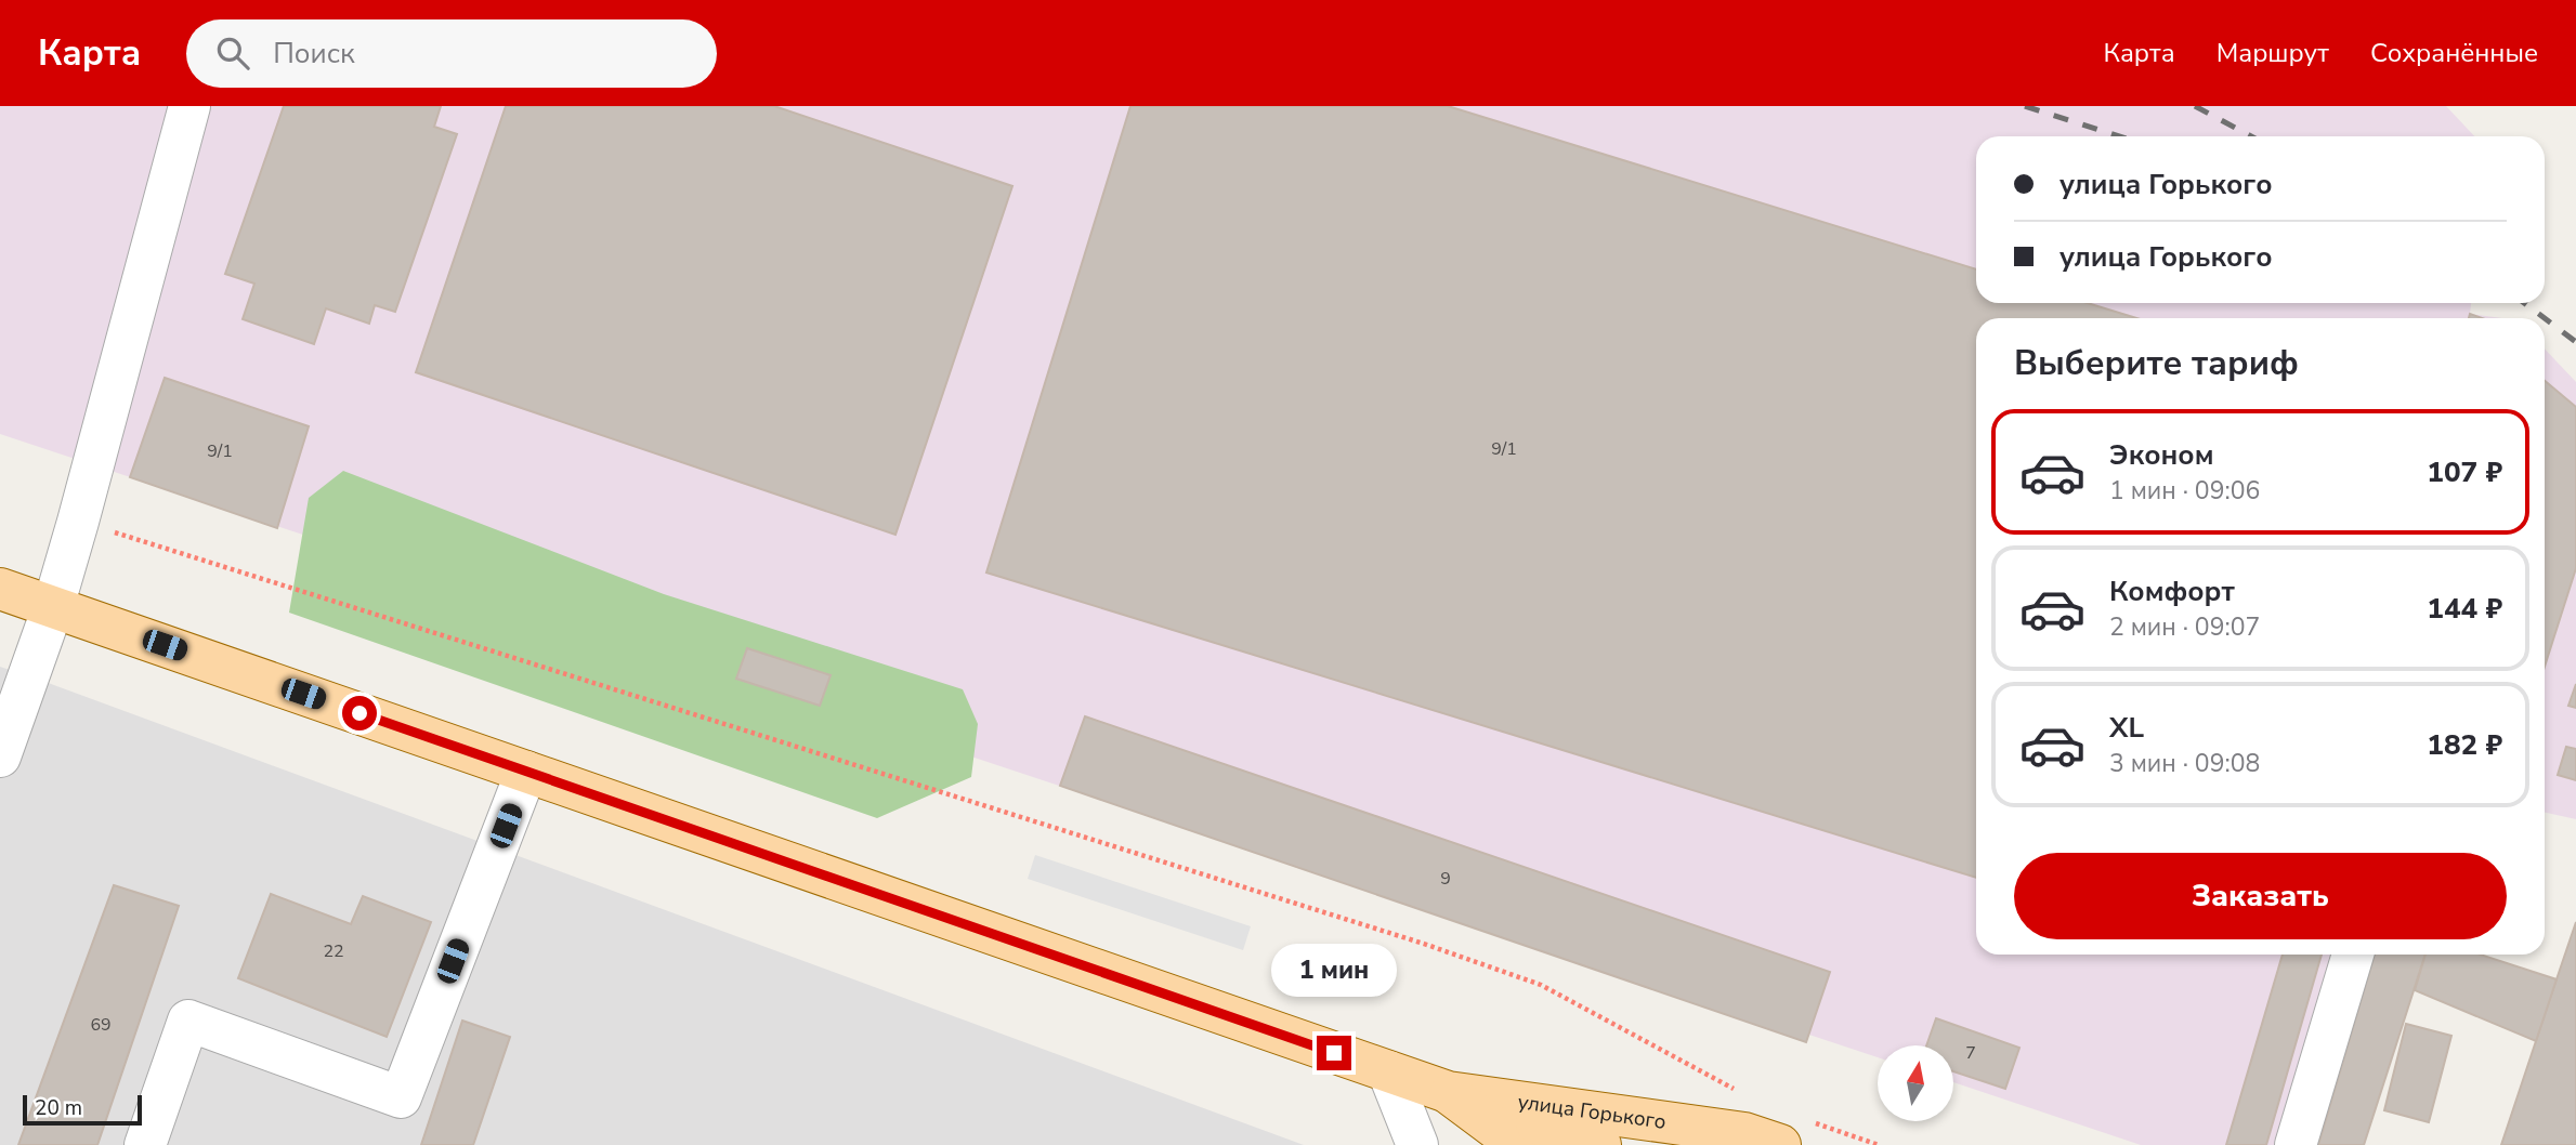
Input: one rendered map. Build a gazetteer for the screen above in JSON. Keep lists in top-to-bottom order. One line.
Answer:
{"streets":{"main road":["улица Горького"]},"house_numbers":["9/1","9/1","9","22","69","7"],"scale_bar":"20 m","north":"top","page":{"header":"Карта","search":"Поиск","nav":["Карта","Маршрут","Сохранённые"],"banner":["улица Горького","улица Горького"],"heading":"Выберите тариф","list":[{"name":"Эконом","note":"1 мин · 09:06","value":"107 ₽"},{"name":"Комфорт","note":"2 мин · 09:07","value":"144 ₽"},{"name":"XL","note":"3 мин · 09:08","value":"182 ₽"}],"buttons":"Заказать","bubble":"1 мин","scale":"20 m"}}
